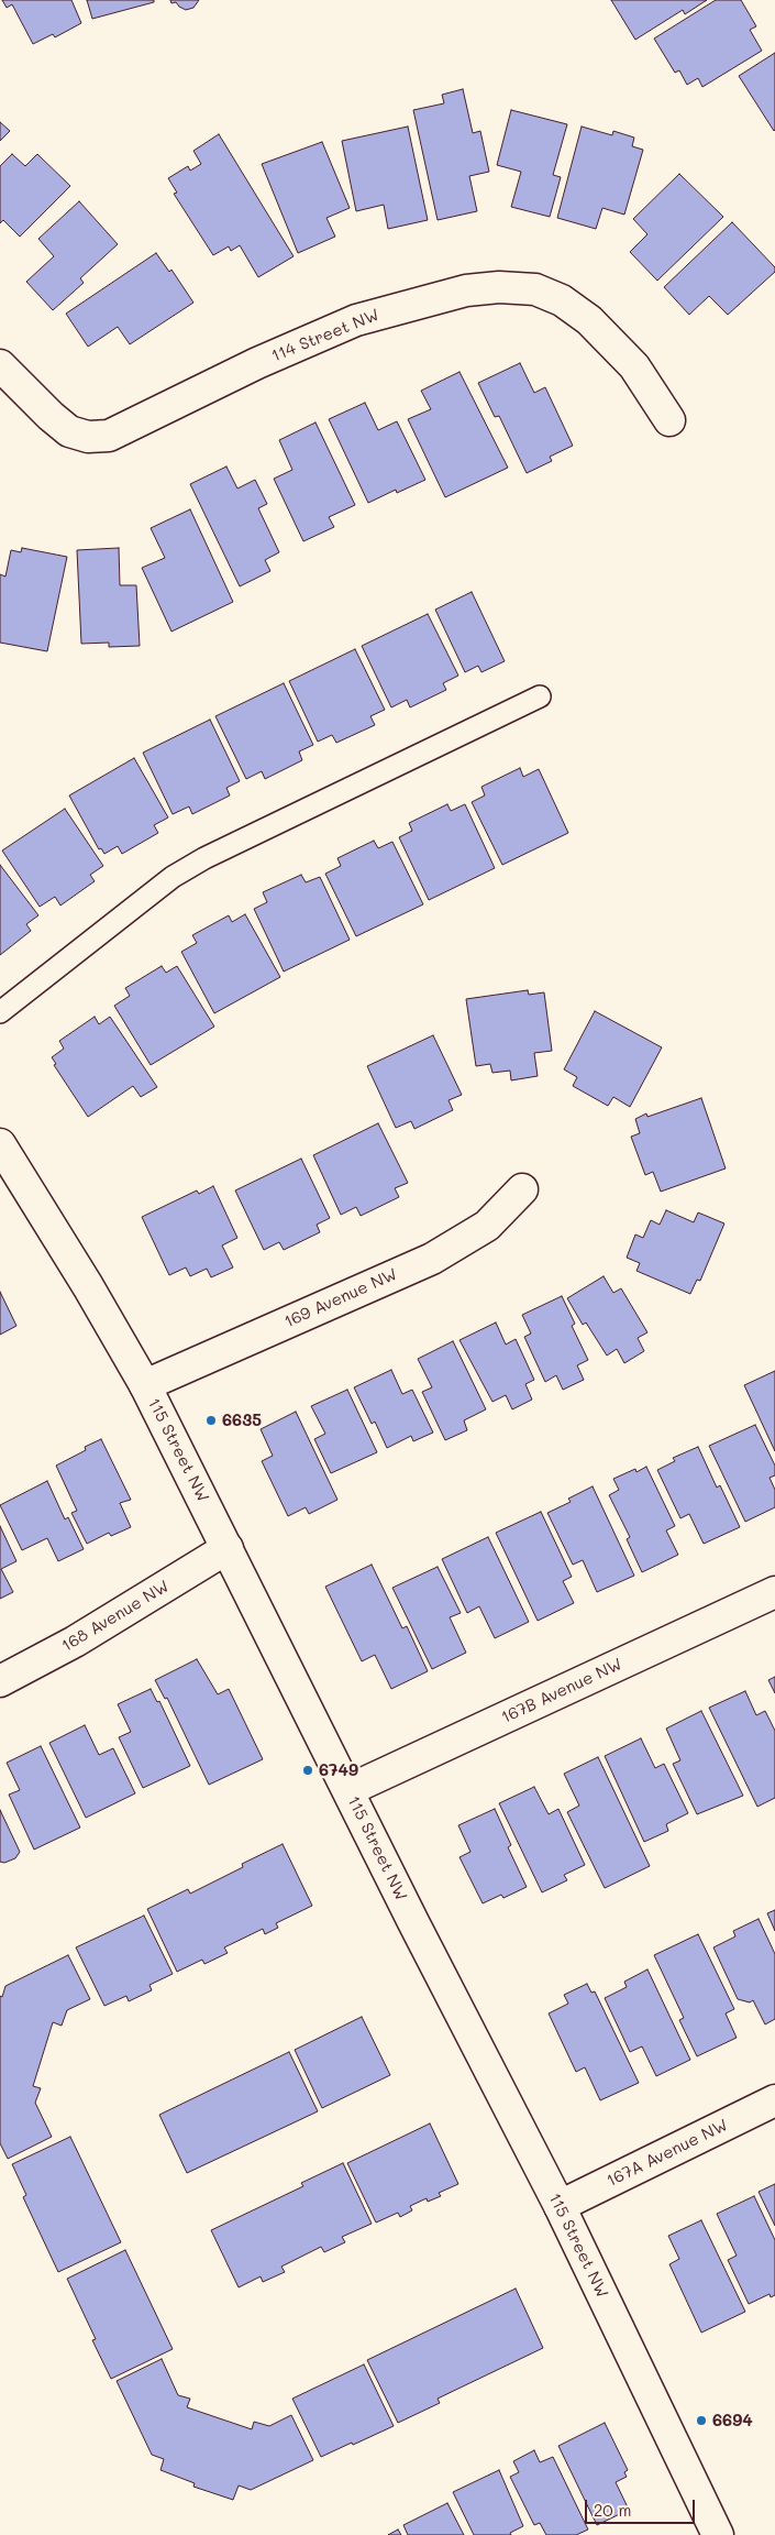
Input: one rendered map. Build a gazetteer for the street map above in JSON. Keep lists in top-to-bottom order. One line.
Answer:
{"streets":{"street":["114 Street NW","169 Avenue NW","115 Street NW","168 Avenue NW","167B Avenue NW","167A Avenue NW"]},"crossings":[["169 Avenue NW","115 Street NW"],["115 Street NW","168 Avenue NW"],["115 Street NW","167B Avenue NW"],["115 Street NW","167A Avenue NW"]],"places":["6635","6749","6694"],"scale_bar":"20 m"}
